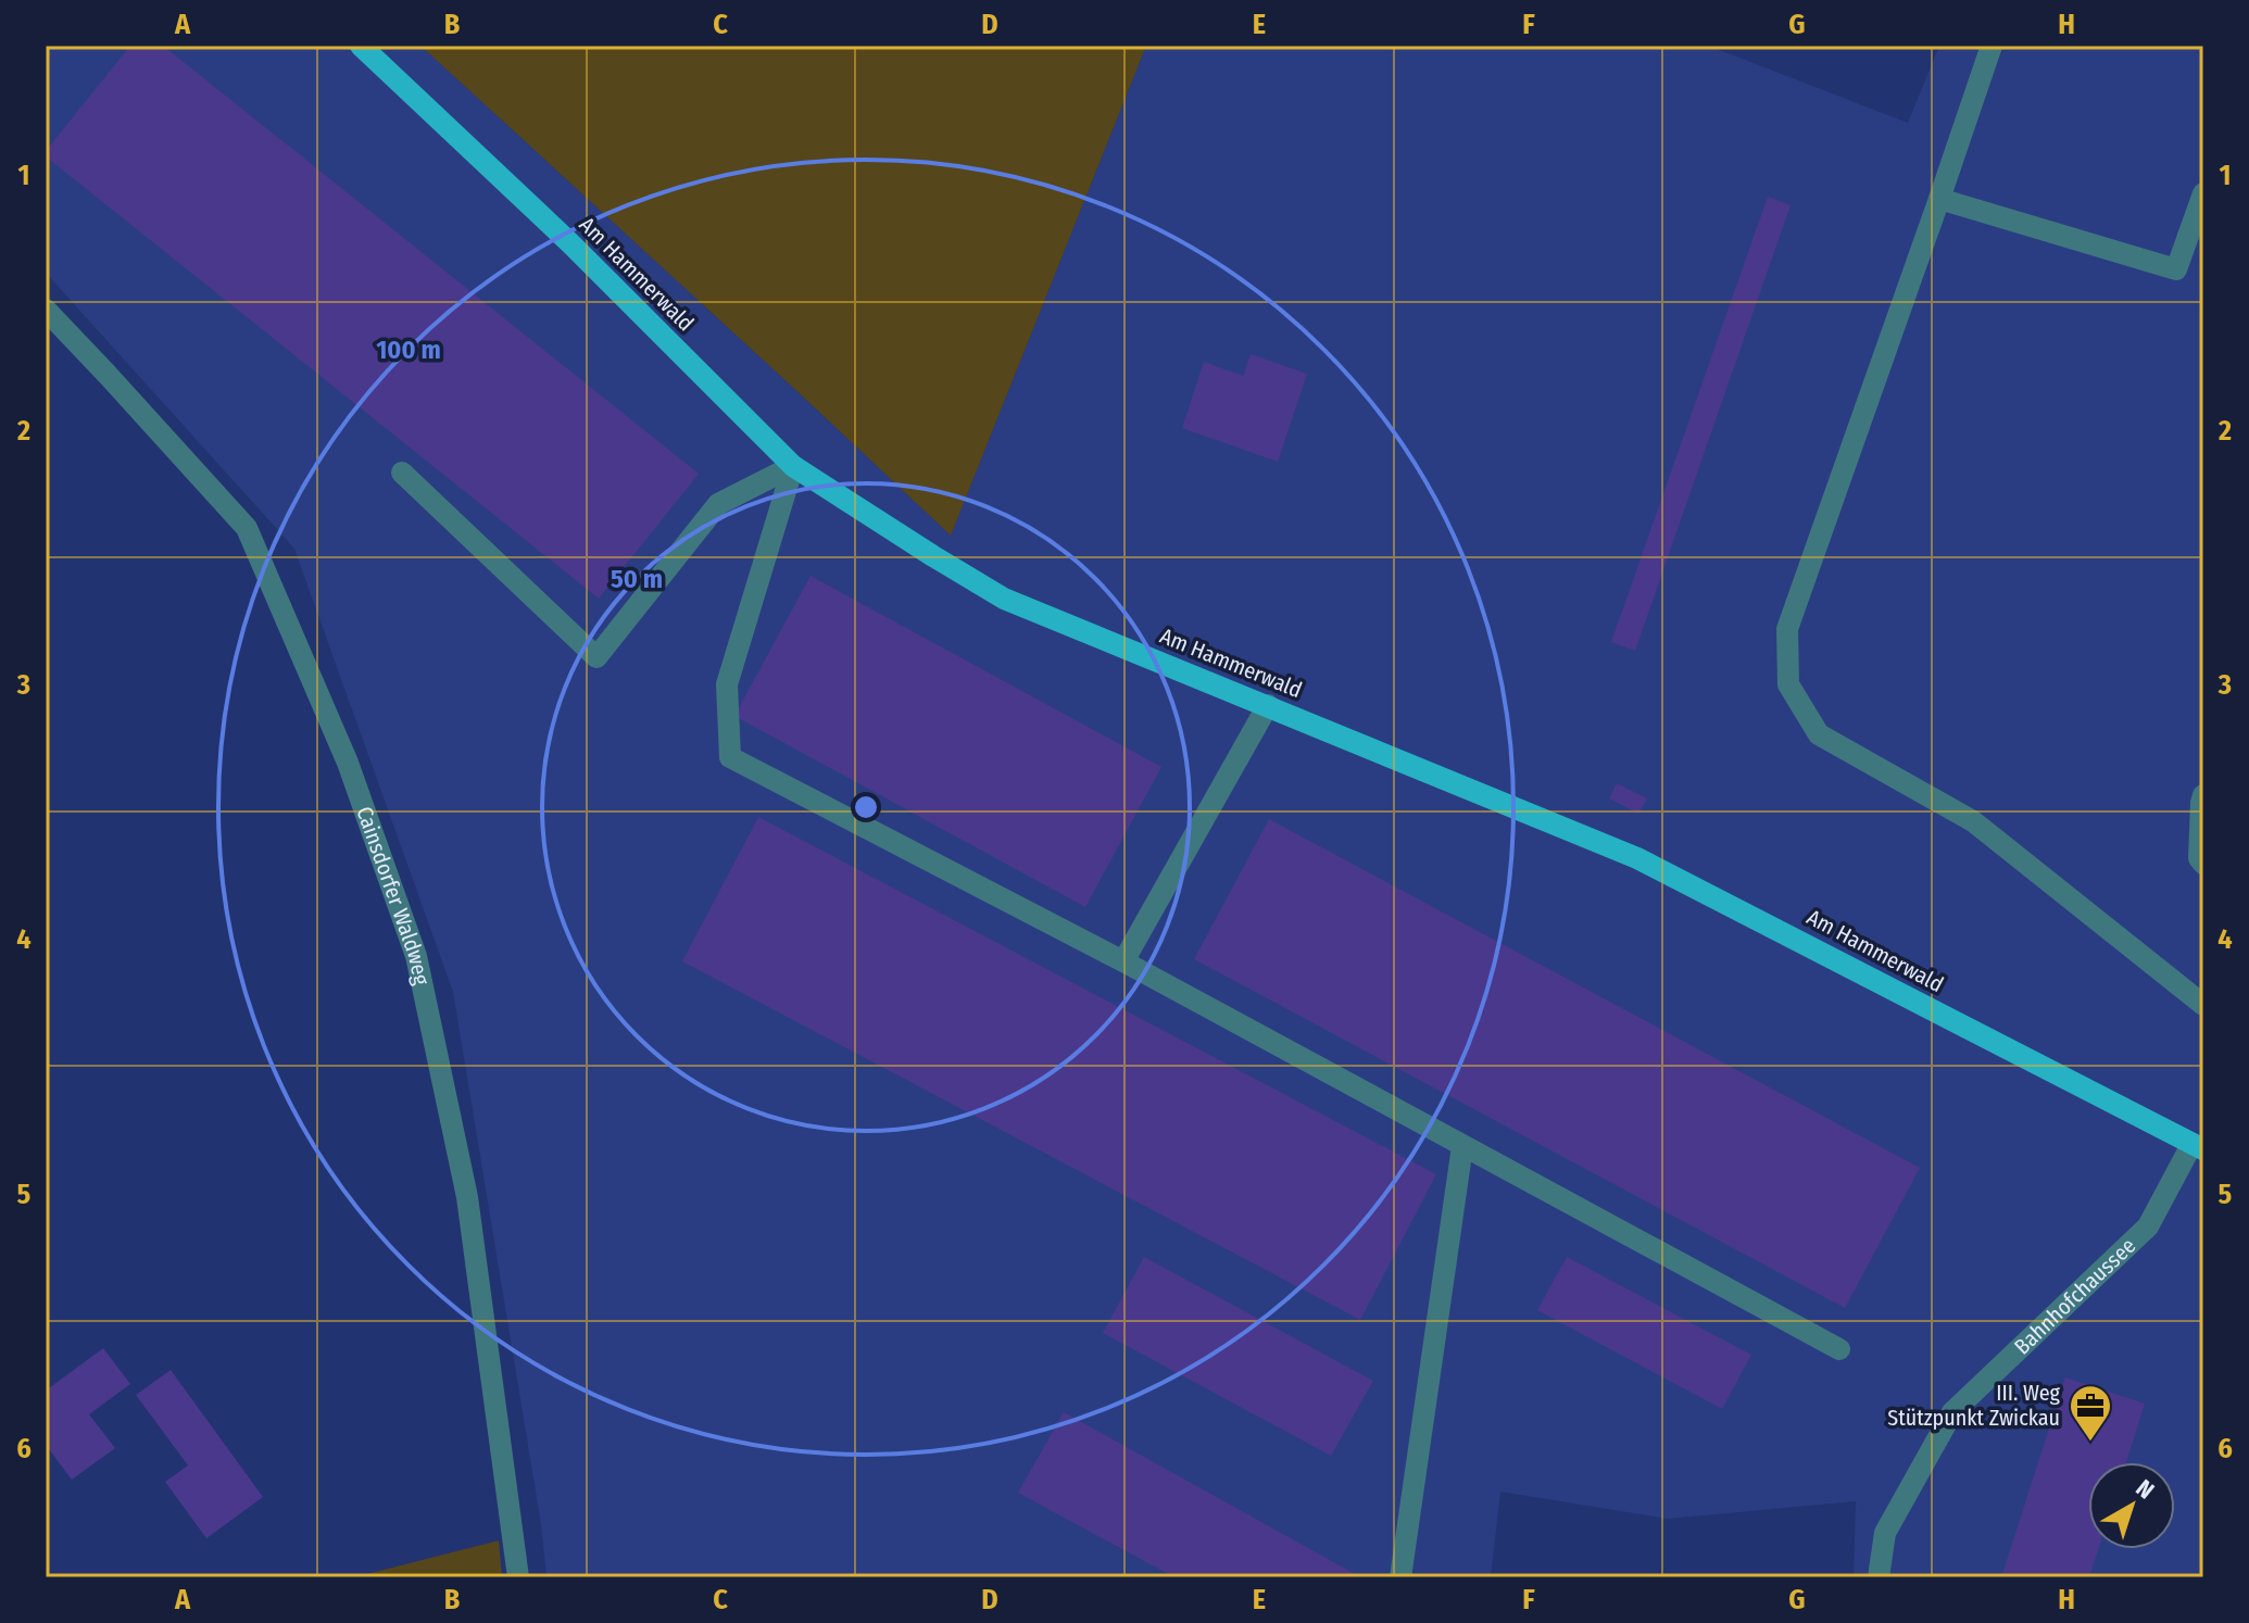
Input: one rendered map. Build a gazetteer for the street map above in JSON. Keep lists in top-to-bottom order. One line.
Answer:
{"streets":{"main road":["Am Hammerwald"],"street":["Cainsdorfer Waldweg","Bahnhofchaussee"]},"crossings":[["Am Hammerwald","Bahnhofchaussee"]],"places":{"office":["III. Weg Stützpunkt Zwickau"]},"north":"top right","grid":{"columns":["A","B","C","D","E","F","G","H"],"rows":["1","2","3","4","5","6"]},"rings":["100 m","50 m"]}
